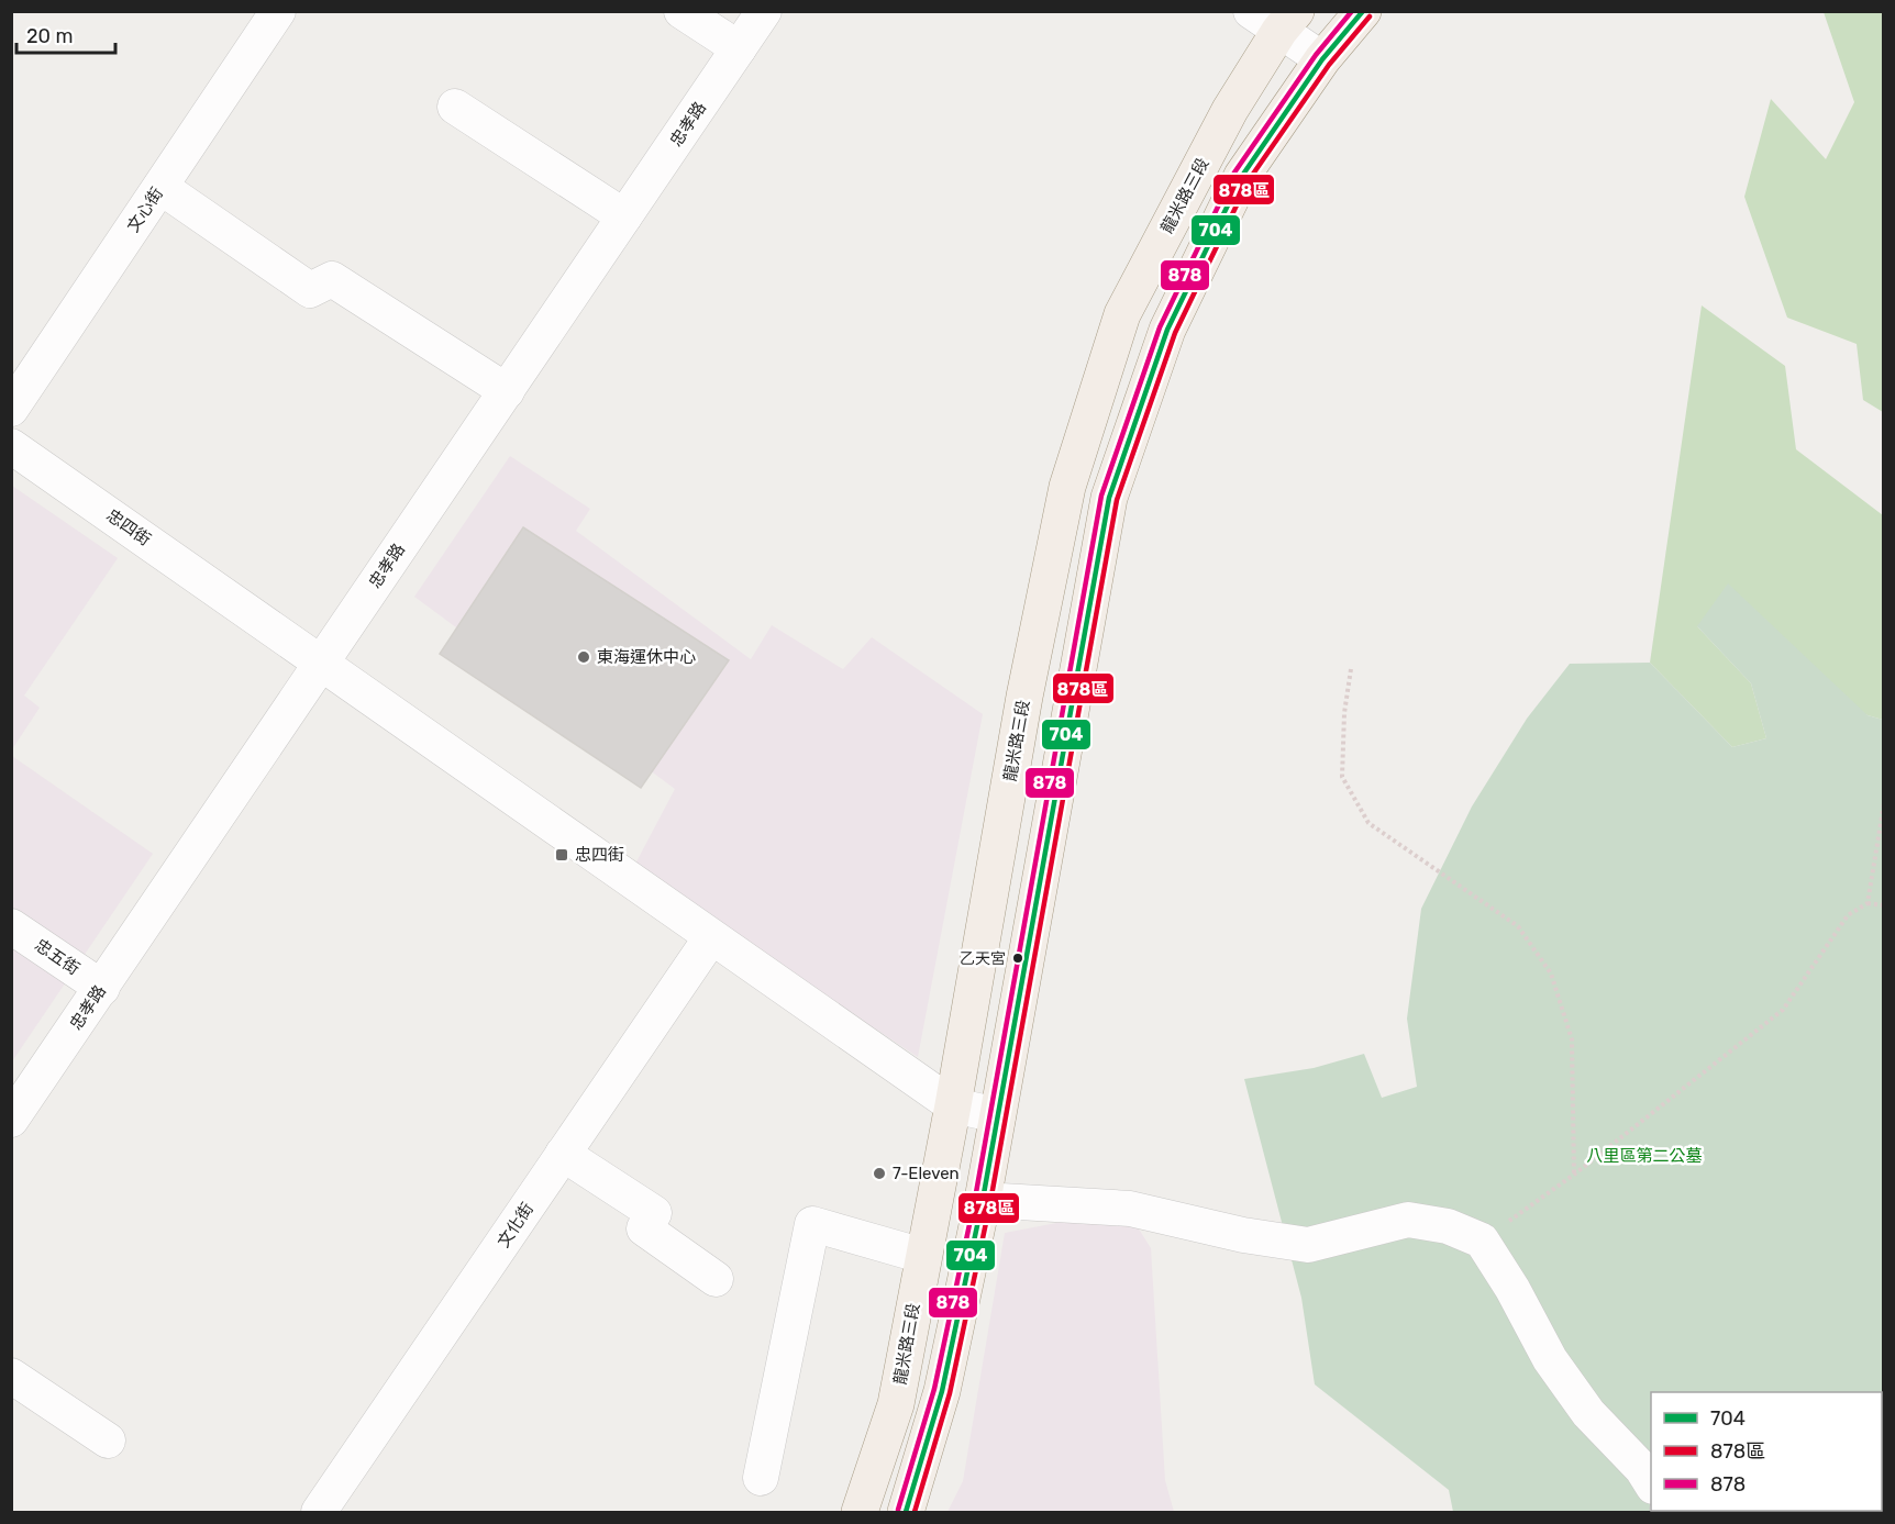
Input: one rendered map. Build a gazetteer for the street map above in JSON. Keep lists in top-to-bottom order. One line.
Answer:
{"streets":{"main road":["龍米路三段"],"street":["忠孝路","文心街","忠四街","忠五街","文化街"]},"crossings":[["忠孝路","忠四街"],["忠孝路","忠五街"],["龍米路三段","忠四街"],["忠四街","文化街"]],"parks":["八里區第二公墓"],"places":{"other":["東海運休中心","乙天宮","7-Eleven"],"transit":["忠四街"]},"lines":["transit line 704","transit line 878","transit line 878區"],"legend":["704","878區","878"],"scale_bar":"20 m"}
